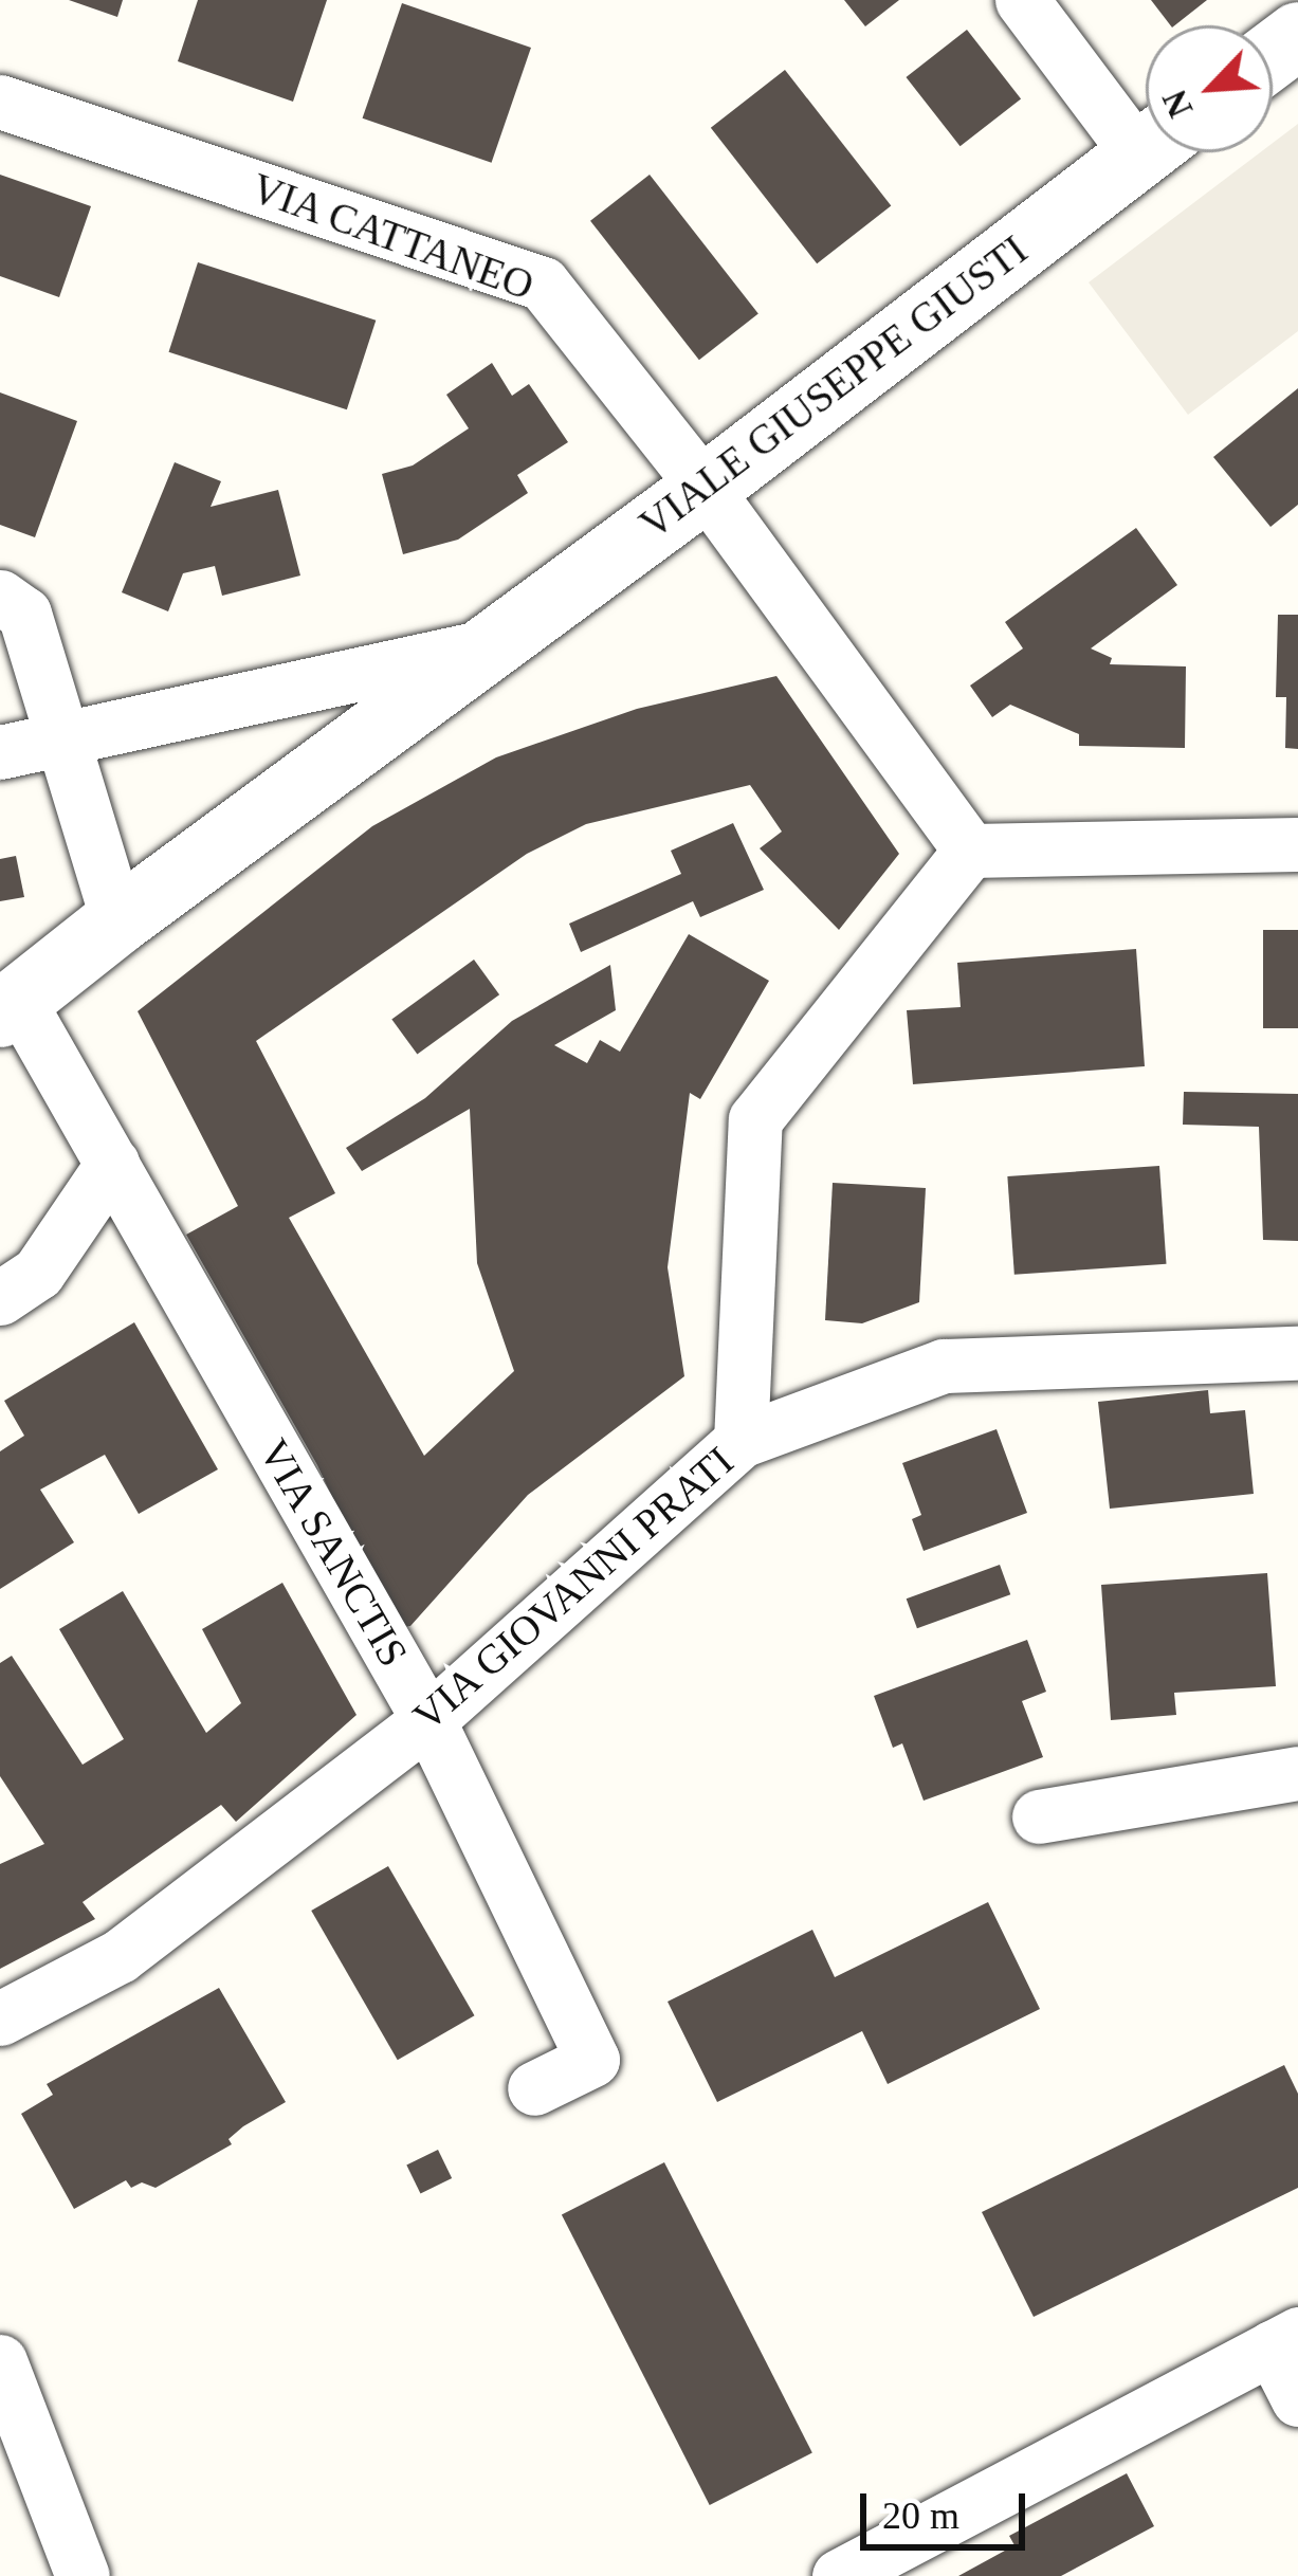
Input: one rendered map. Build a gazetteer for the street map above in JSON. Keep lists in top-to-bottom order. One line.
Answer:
{"streets":{"street":["VIA CATTANEO","VIALE GIUSEPPE GIUSTI","VIA SANCTIS","VIA GIOVANNI PRATI"]},"crossings":[["VIA CATTANEO","VIALE GIUSEPPE GIUSTI"],["VIALE GIUSEPPE GIUSTI","VIA SANCTIS"],["VIA SANCTIS","VIA GIOVANNI PRATI"]],"scale_bar":"20 m","north":"bottom left"}
